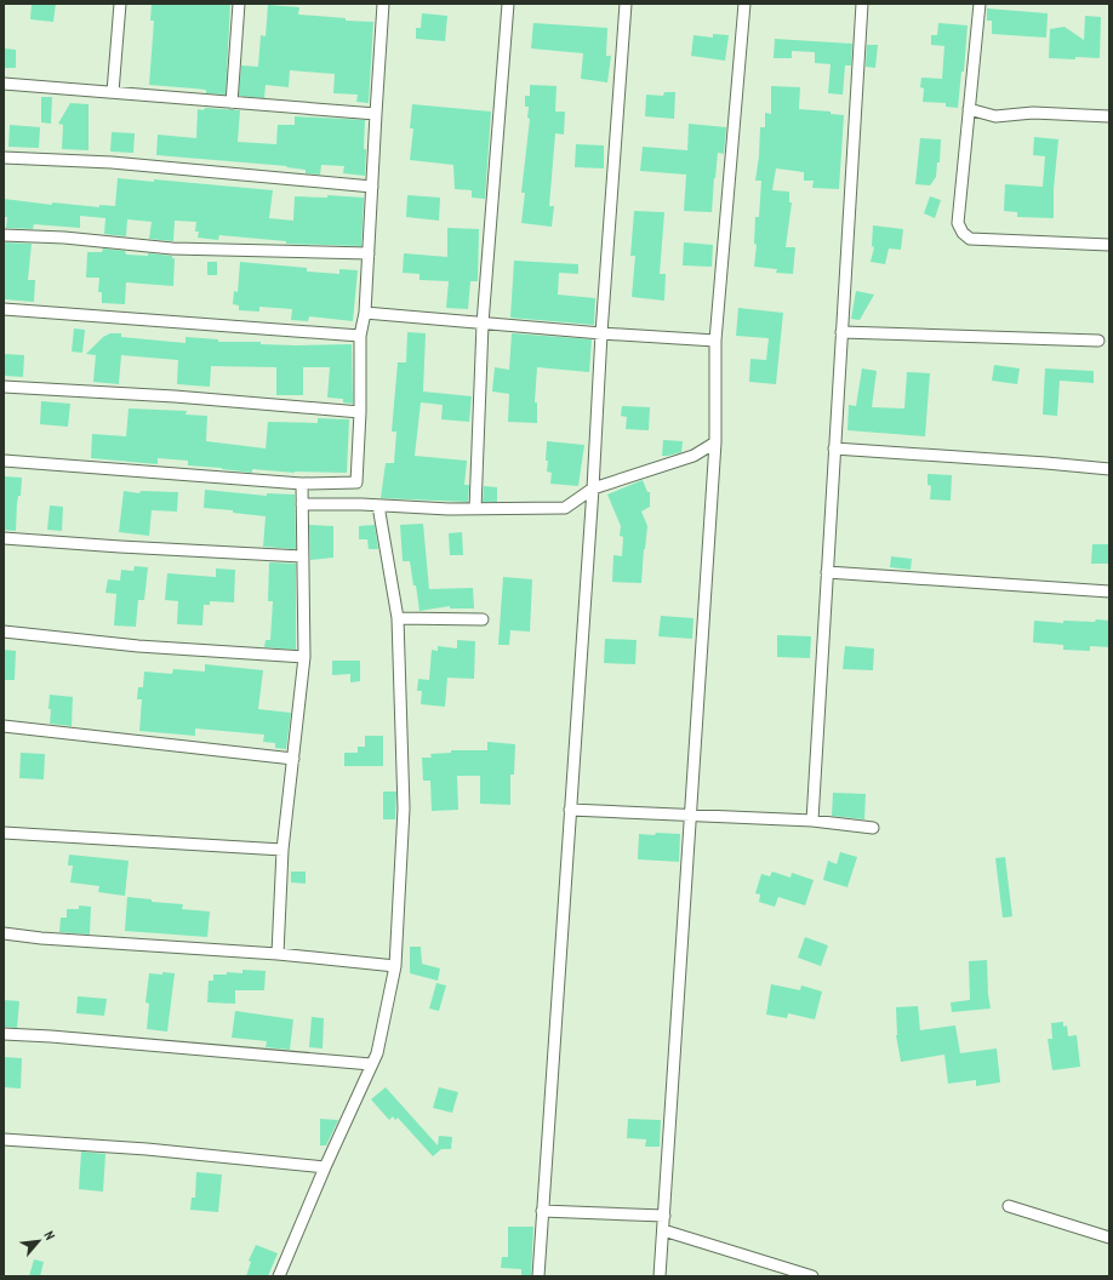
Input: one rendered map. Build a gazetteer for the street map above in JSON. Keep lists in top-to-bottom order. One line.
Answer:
{"north":"top right"}
